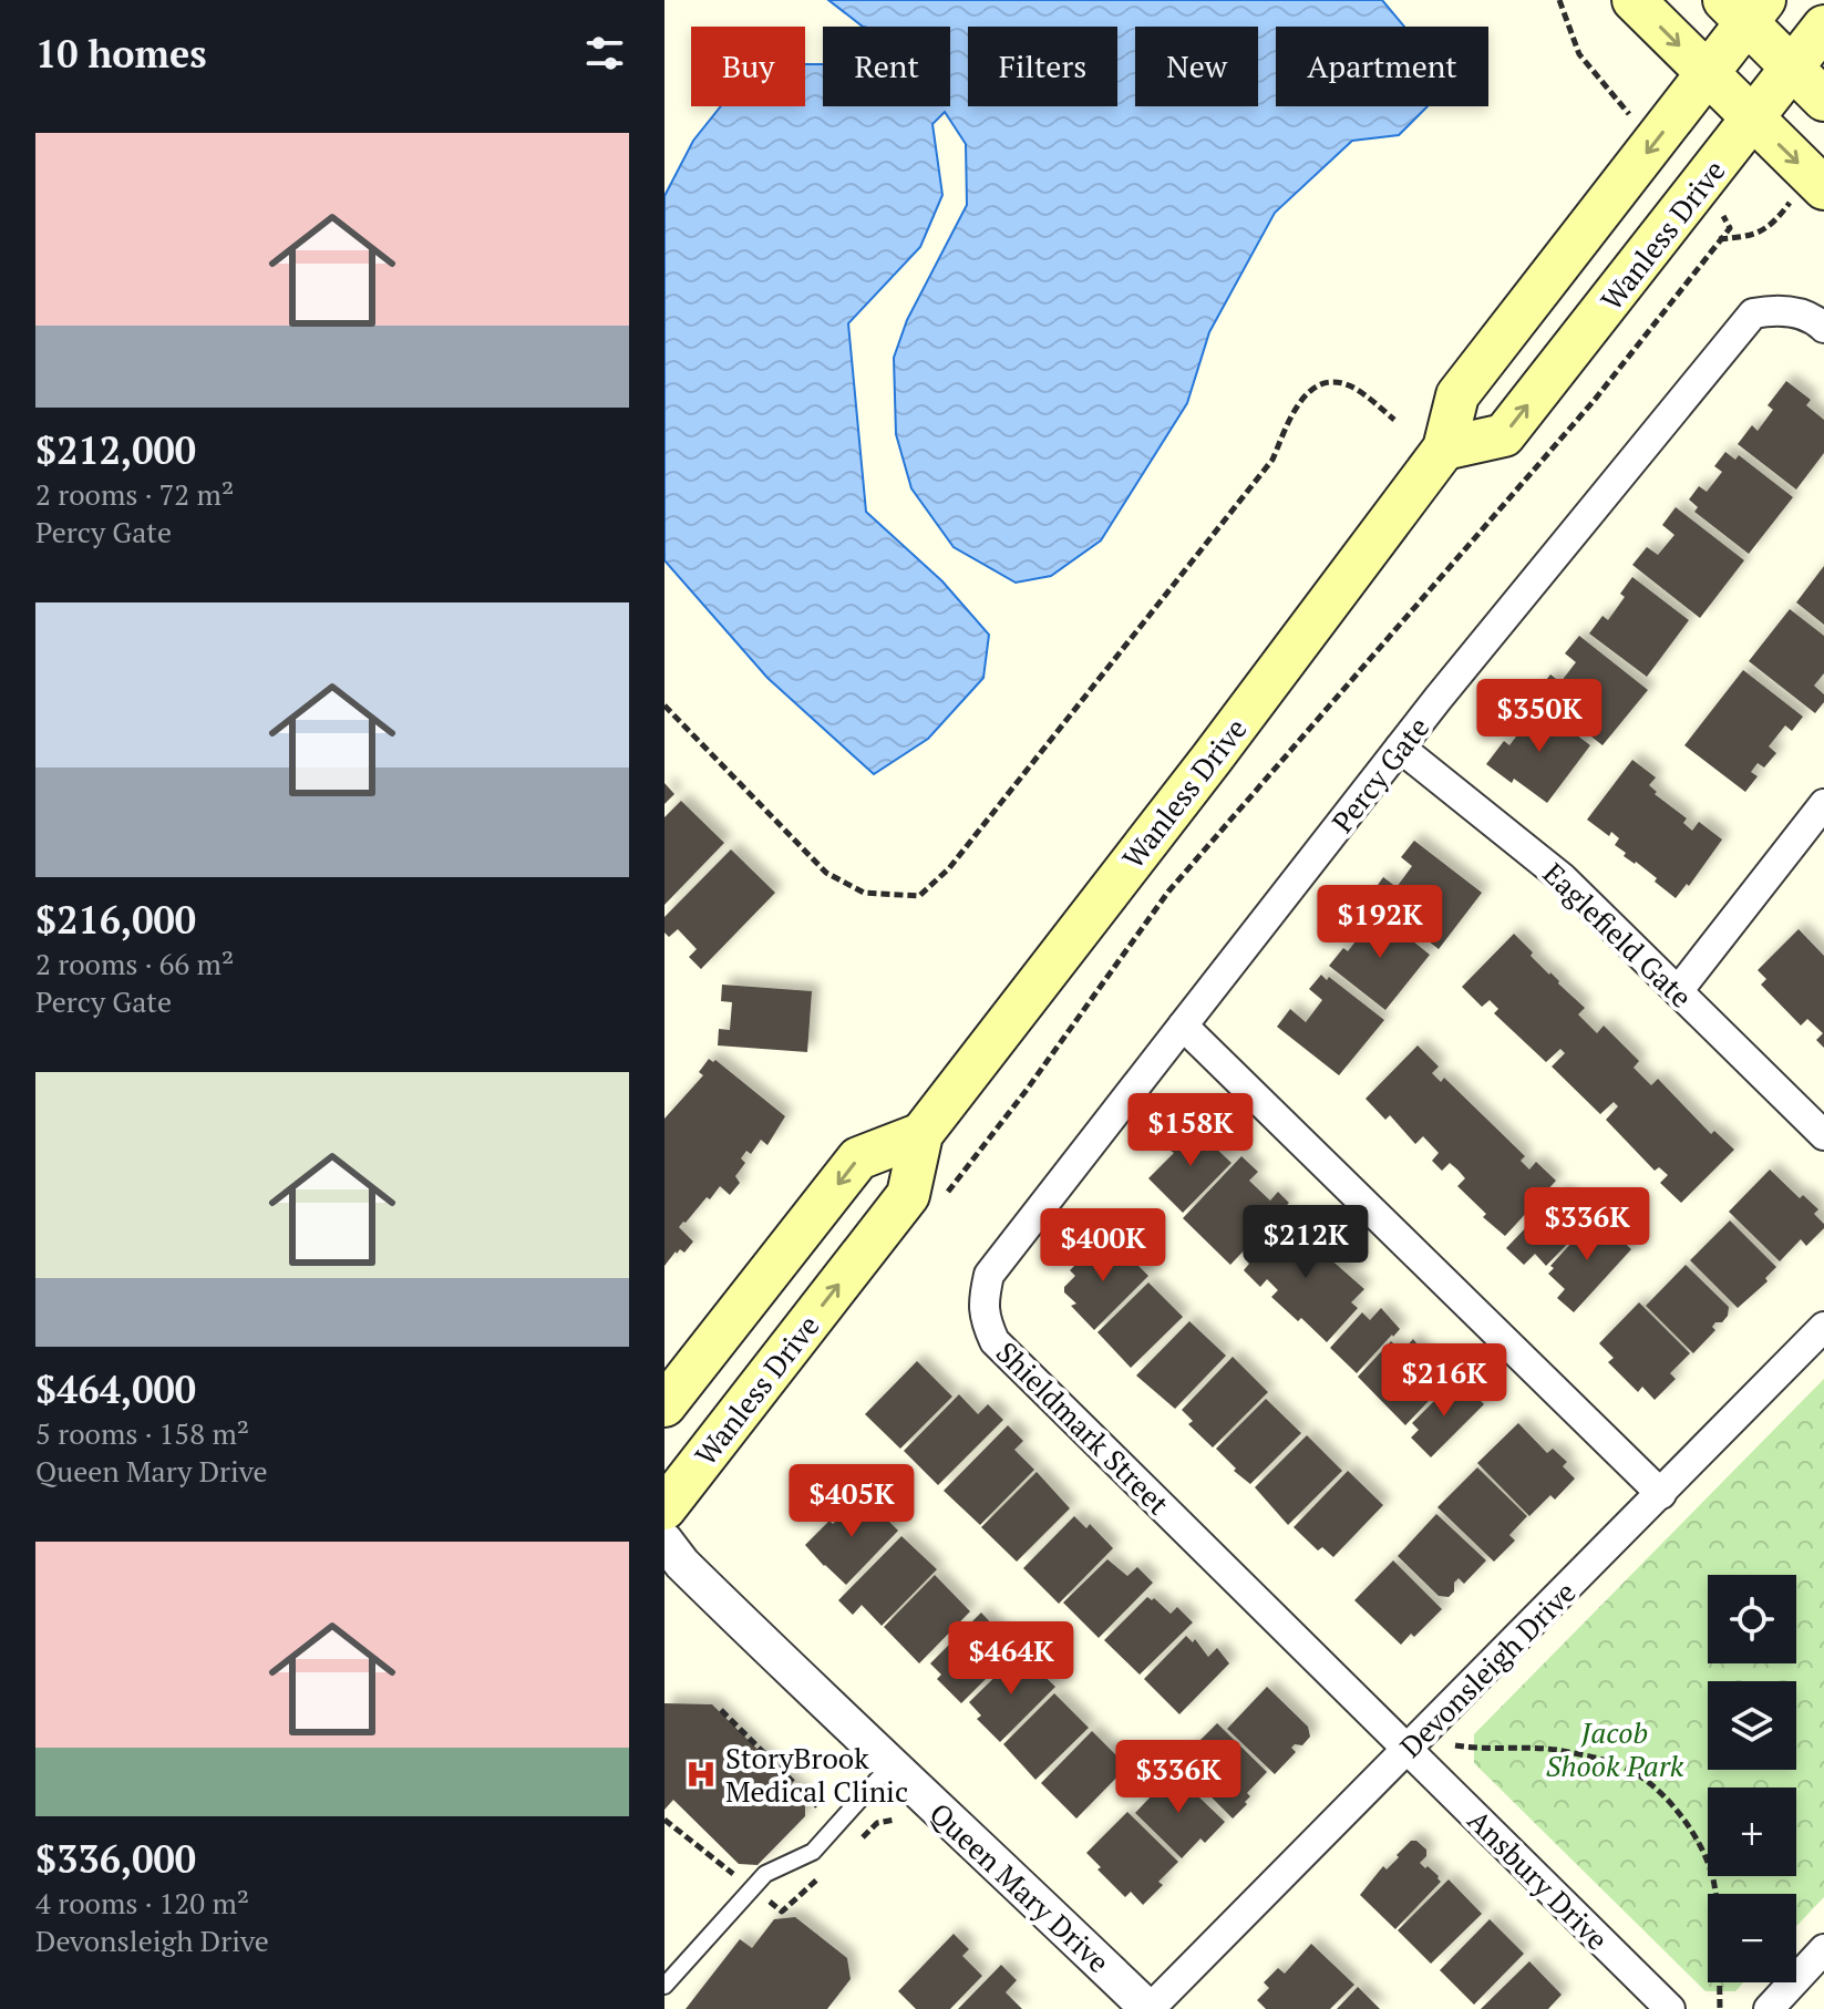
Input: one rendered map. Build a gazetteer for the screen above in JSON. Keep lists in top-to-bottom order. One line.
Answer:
{"streets":{"main road":["Wanless Drive"],"street":["Percy Gate","Eaglefield Gate","Shieldmark Street","Devonsleigh Drive","Ansbury Drive","Queen Mary Drive"]},"crossings":[["Percy Gate","Eaglefield Gate"],["Percy Gate","Shieldmark Street"],["Shieldmark Street","Devonsleigh Drive"],["Shieldmark Street","Ansbury Drive"],["Devonsleigh Drive","Ansbury Drive"],["Devonsleigh Drive","Queen Mary Drive"]],"parks":["Jacob Shook Park"],"places":{"hospital":["StoryBrook Medical Clinic"]},"page":{"heading":"10 homes","chip":["Buy","Rent","Filters","New","Apartment"],"list":[{"name":"$212,000","note":"2 rooms · 72 m² · Percy Gate"},{"name":"$216,000","note":"2 rooms · 66 m² · Percy Gate"},{"name":"$464,000","note":"5 rooms · 158 m² · Queen Mary Drive"},{"name":"$336,000","note":"4 rooms · 120 m² · Devonsleigh Drive"}],"price":["$350K","$192K","$158K","$336K","$212K","$400K","$216K","$405K","$464K","$336K"],"map_buttons":["+","−"]}}
